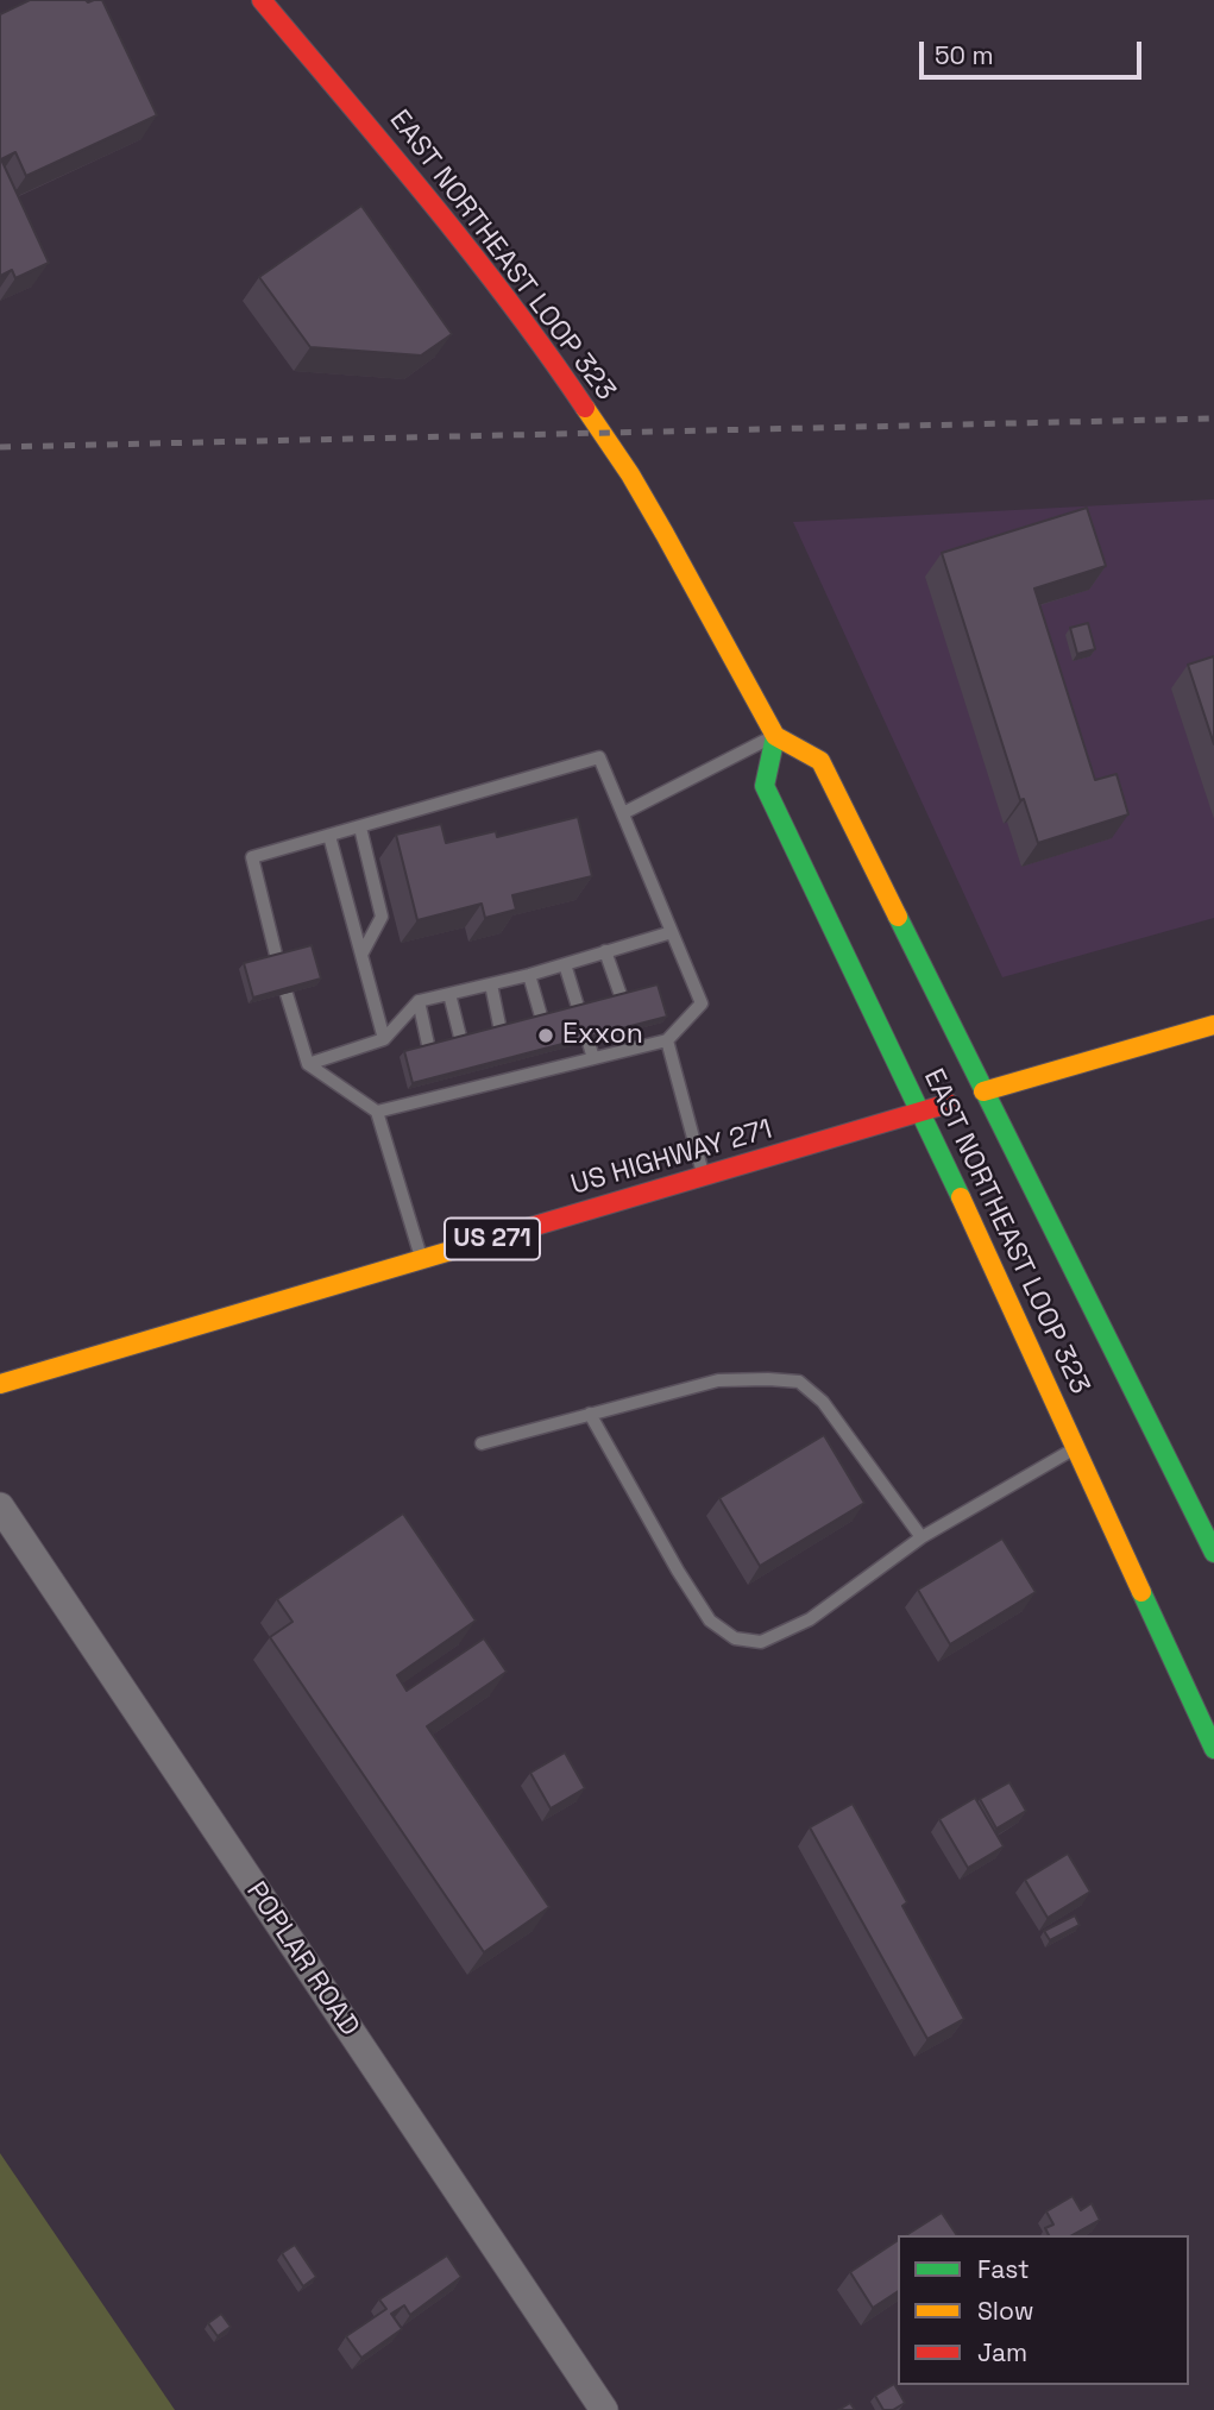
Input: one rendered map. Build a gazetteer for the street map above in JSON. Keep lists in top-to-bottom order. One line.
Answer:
{"streets":{"main road":["EAST NORTHEAST LOOP 323","US HIGHWAY 271","US 271"],"street":["POPLAR ROAD"]},"crossings":[["EAST NORTHEAST LOOP 323","US HIGHWAY 271"]],"places":["Exxon"],"legend":["Fast","Slow","Jam"],"scale_bar":"50 m"}
